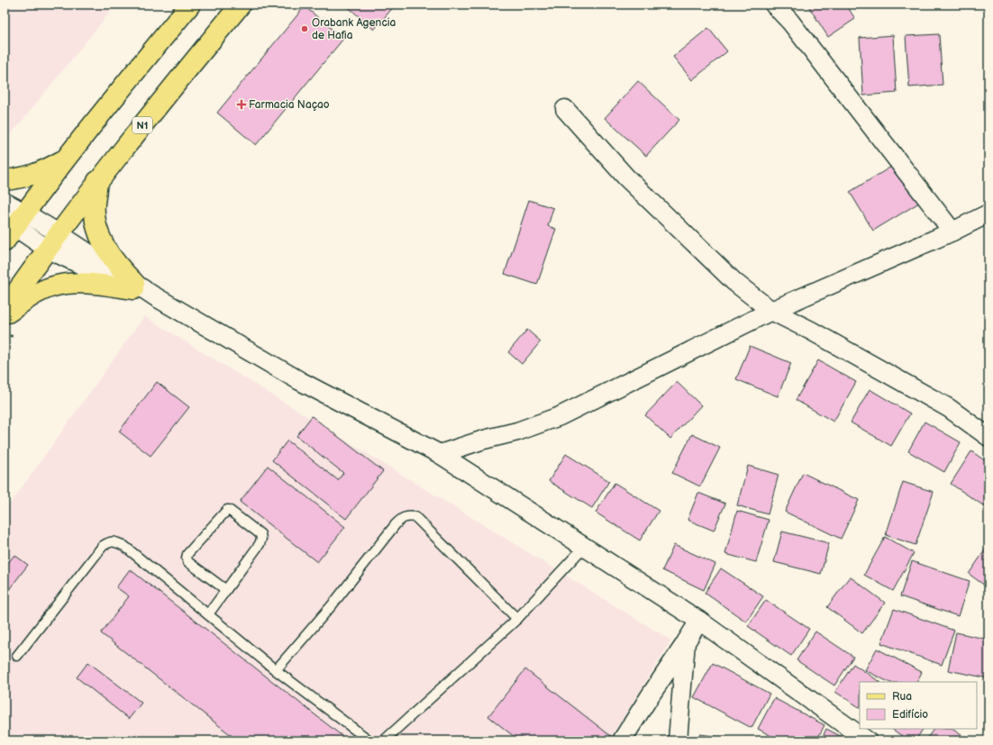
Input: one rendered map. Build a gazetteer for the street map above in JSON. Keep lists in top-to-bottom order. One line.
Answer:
{"streets":{"main road":["N1"]},"places":{"other":["Orabank Agencia de Hafia"],"health":["Farmacia Naçao"]},"legend":["Rua","Edifício"]}
